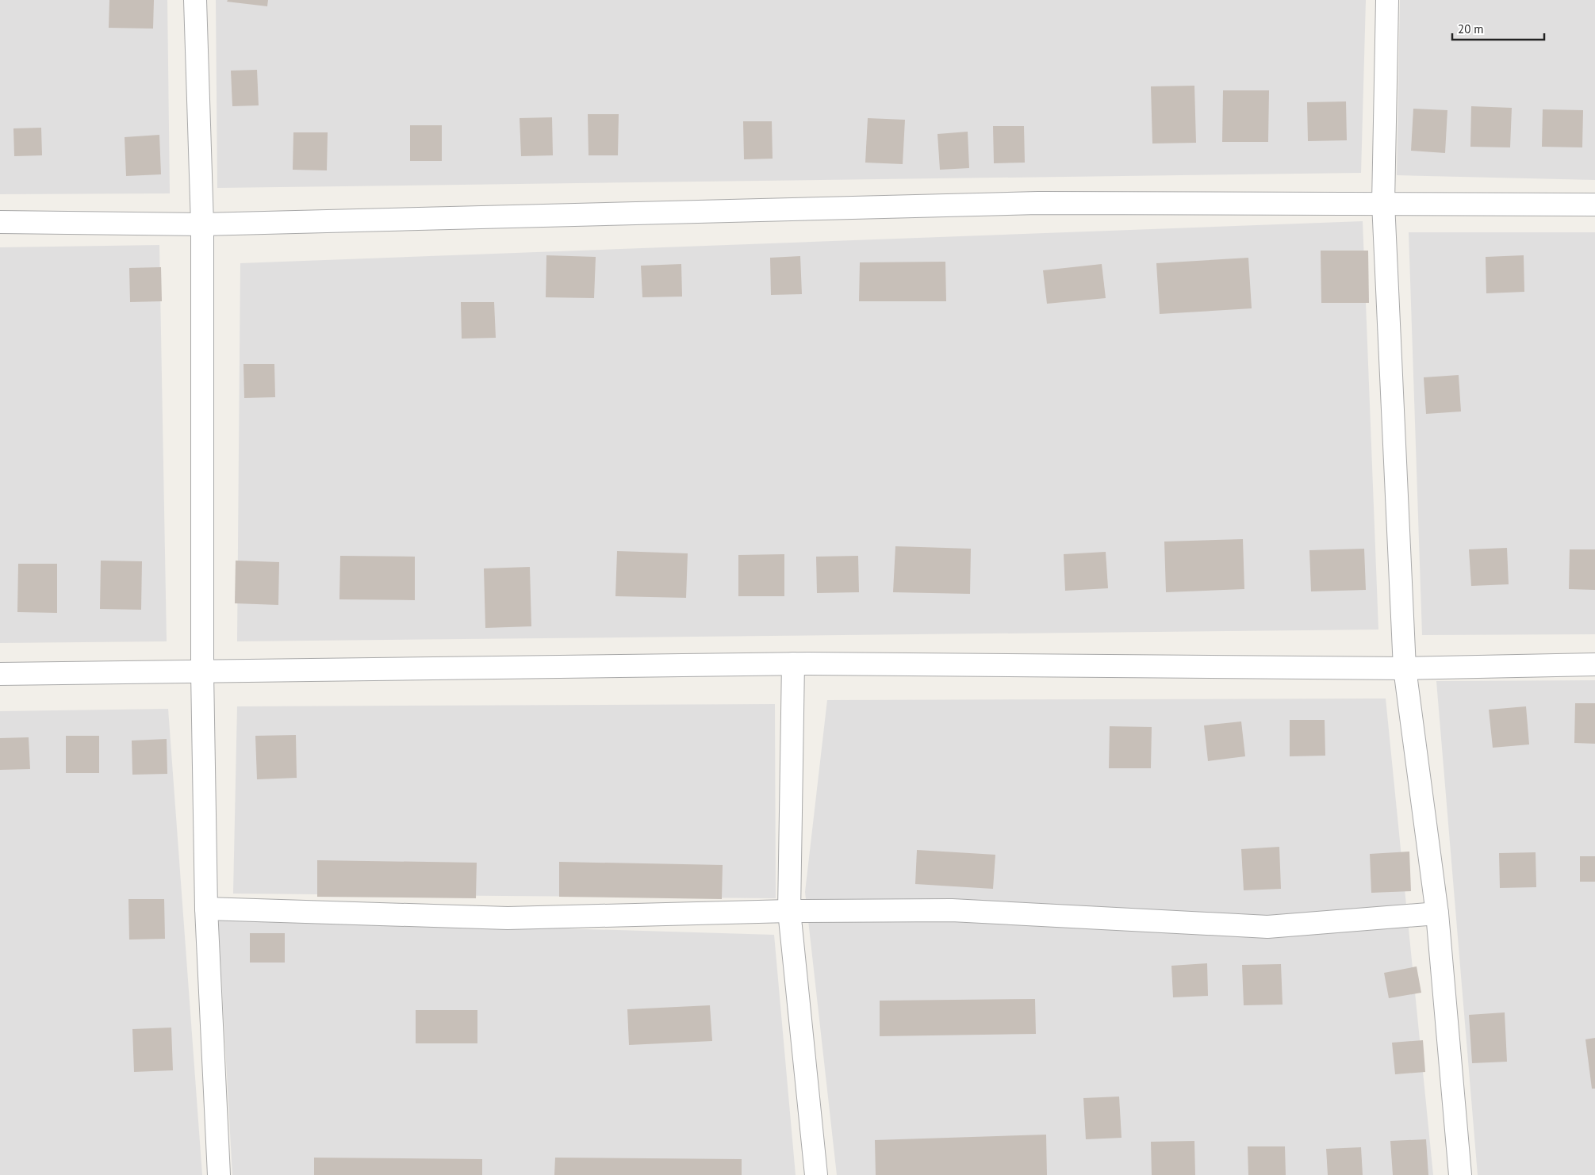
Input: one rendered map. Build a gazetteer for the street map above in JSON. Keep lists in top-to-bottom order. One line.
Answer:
{"scale_bar":"20 m"}
